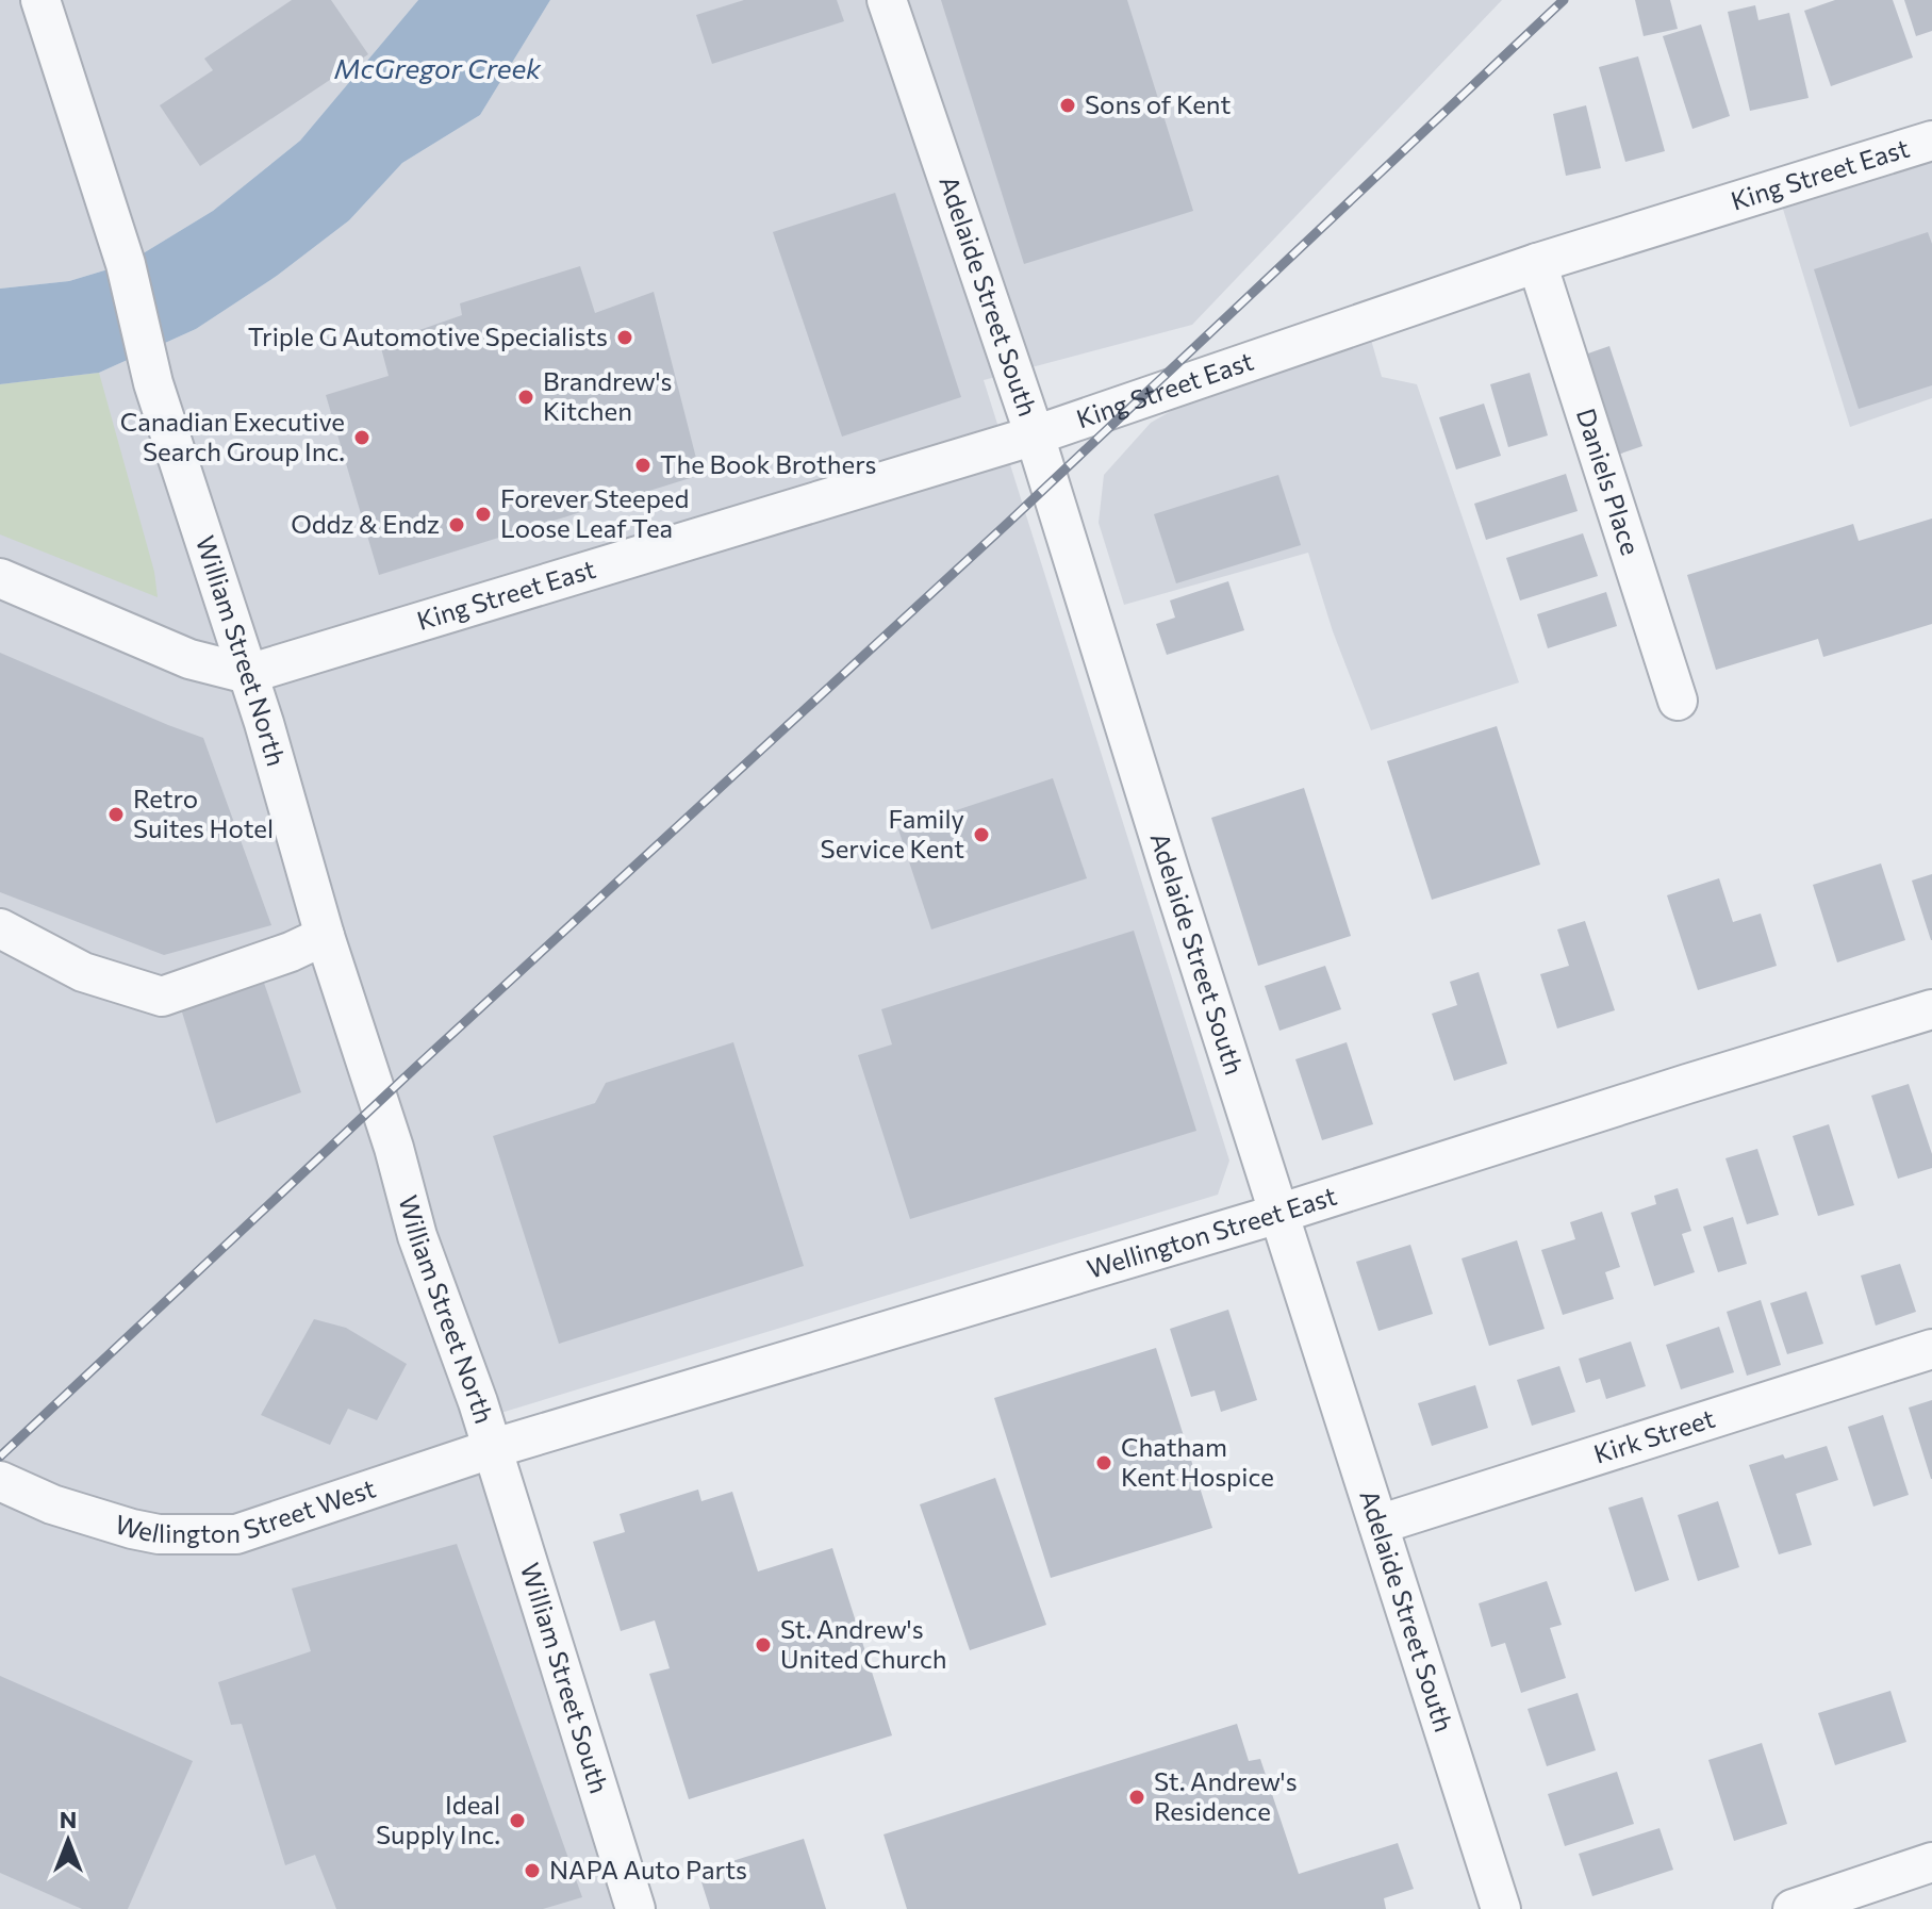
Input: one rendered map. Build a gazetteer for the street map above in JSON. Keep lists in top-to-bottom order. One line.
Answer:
{"streets":{"street":["King Street East","Adelaide Street South","Daniels Place","William Street North","Wellington Street East","Kirk Street","Wellington Street West","William Street South"]},"crossings":[["King Street East","Adelaide Street South"],["King Street East","Daniels Place"],["King Street East","William Street North"],["Adelaide Street South","Wellington Street East"],["Adelaide Street South","Kirk Street"],["William Street North","Wellington Street East"],["William Street North","Wellington Street West"],["William Street North","William Street South"],["Wellington Street East","Wellington Street West"],["Wellington Street East","William Street South"],["Wellington Street West","William Street South"]],"water":["McGregor Creek"],"places":["Sons of Kent","Triple G Automotive Specialists","Brandrew's Kitchen","Canadian Executive Search Group Inc.","The Book Brothers","Forever Steeped Loose Leaf Tea","Oddz & Endz","Retro Suites Hotel","Family Service Kent","Chatham Kent Hospice","St. Andrew's United Church","St. Andrew's Residence","Ideal Supply Inc.","NAPA Auto Parts"],"north":"top"}
